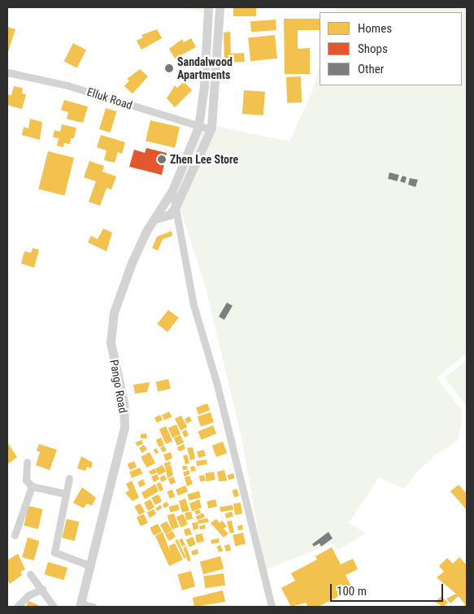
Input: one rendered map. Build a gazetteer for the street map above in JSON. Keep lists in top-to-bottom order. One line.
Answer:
{"streets":{"street":["Elluk Road","Pango Road"]},"crossings":[["Elluk Road","Pango Road"]],"places":["Sandalwood Apartments","Zhen Lee Store"],"legend":["Homes","Shops","Other"],"scale_bar":"100 m"}
